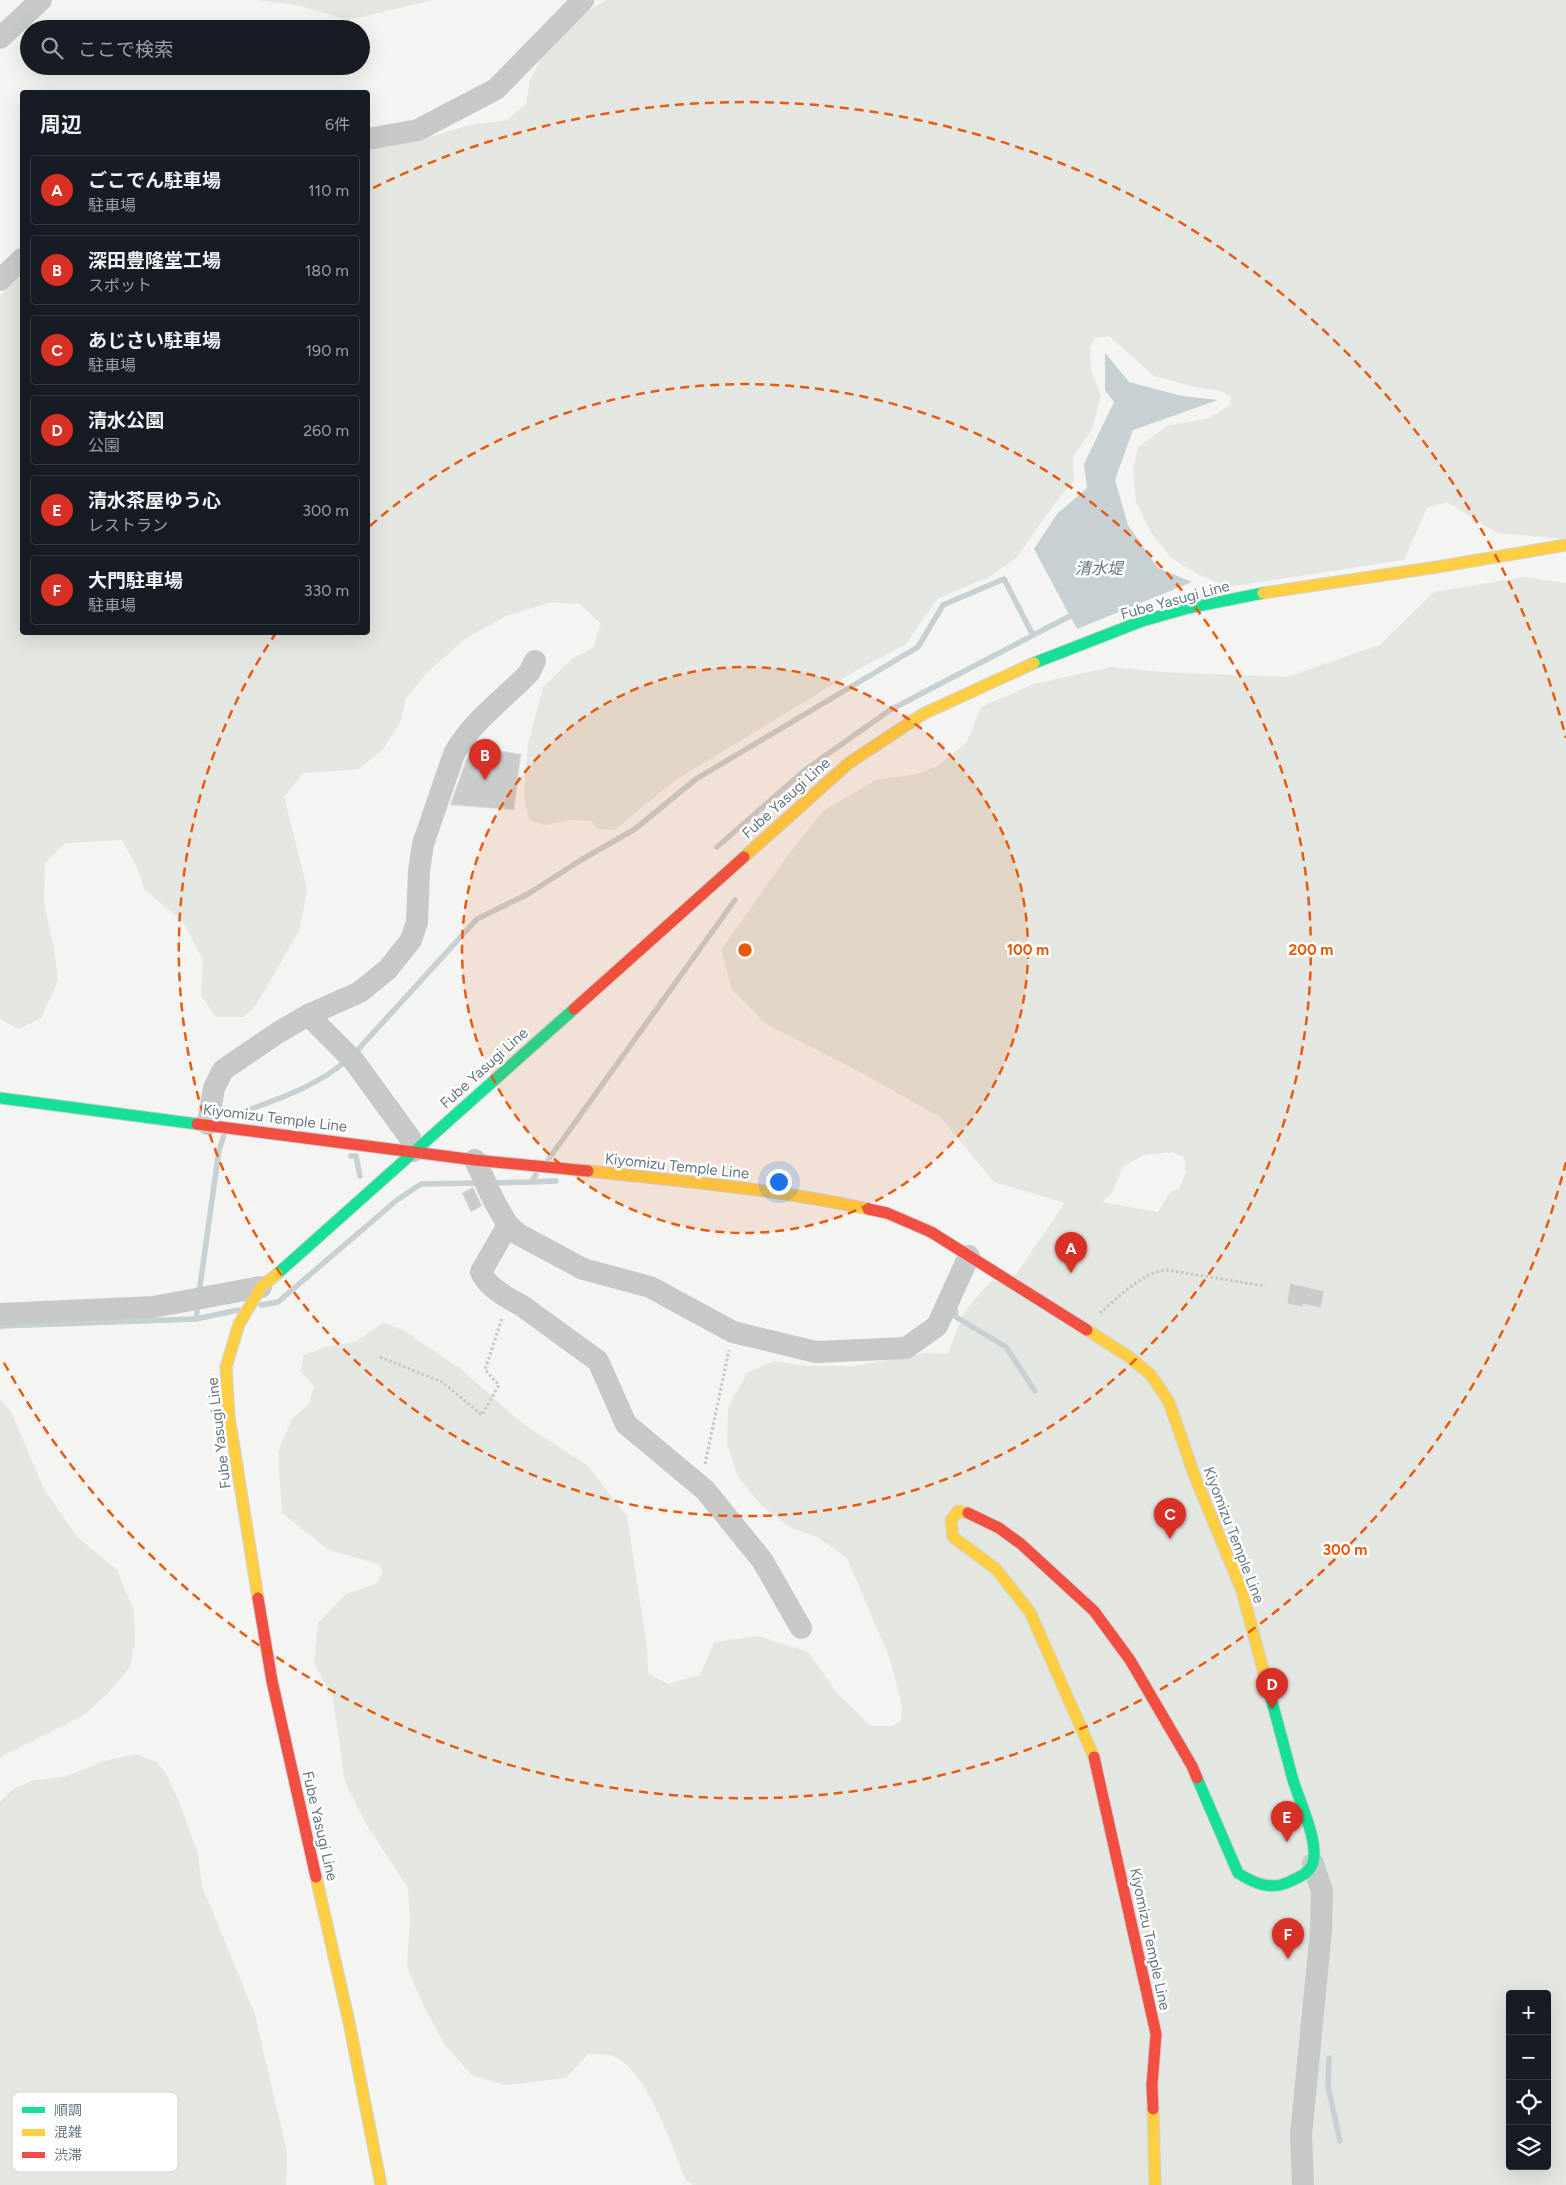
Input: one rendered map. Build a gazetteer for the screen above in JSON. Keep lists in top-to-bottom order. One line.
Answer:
{"streets":{"main road":["Fube Yasugi Line","Kiyomizu Temple Line"]},"crossings":[["Fube Yasugi Line","Kiyomizu Temple Line"]],"water":["清水堤"],"legend":["順調","混雑","渋滞"],"page":{"search":"ここで検索","heading":["周辺","6件"],"list":[{"mark":"A","name":"ごこでん駐車場","note":"駐車場","value":"110 m"},{"mark":"B","name":"深田豊隆堂工場","note":"スポット","value":"180 m"},{"mark":"C","name":"あじさい駐車場","note":"駐車場","value":"190 m"},{"mark":"D","name":"清水公園","note":"公園","value":"260 m"},{"mark":"E","name":"清水茶屋ゆう心","note":"レストラン","value":"300 m"},{"mark":"F","name":"大門駐車場","note":"駐車場","value":"330 m"}],"pins":["B","A","C","D","E","F"],"map_buttons":["+","−"]},"rings":["100 m","200 m","300 m"]}
